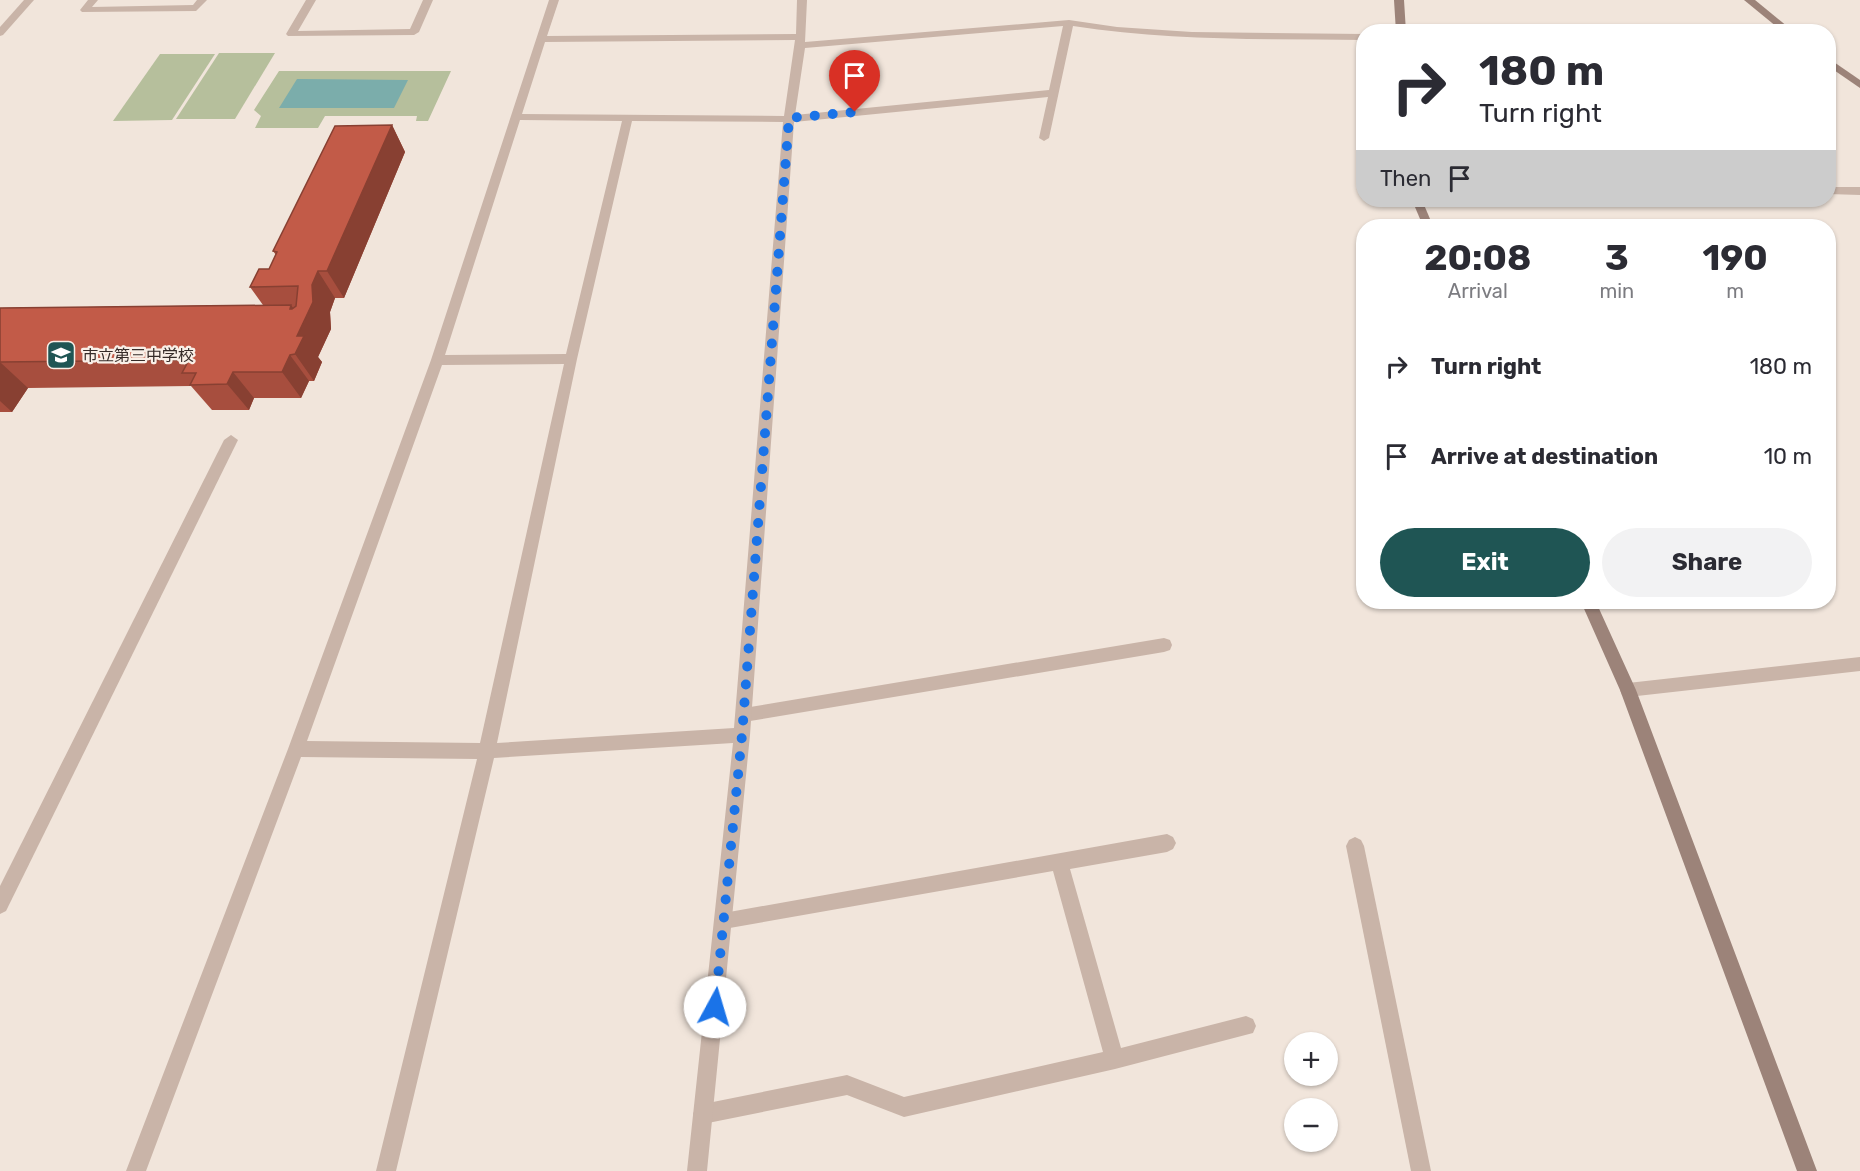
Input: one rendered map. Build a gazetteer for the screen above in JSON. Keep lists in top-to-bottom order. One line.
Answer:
{"places":{"school or university":["市立第三中学校"]},"page":{"turn":["180 m","Turn right"],"then":"Then","eta":["20:08","Arrival","3","min","190","m"],"list":[{"name":"Turn right","value":"180 m"},{"name":"Arrive at destination","value":"10 m"}],"buttons":["Exit","Share"],"map_buttons":["+","−"]}}
